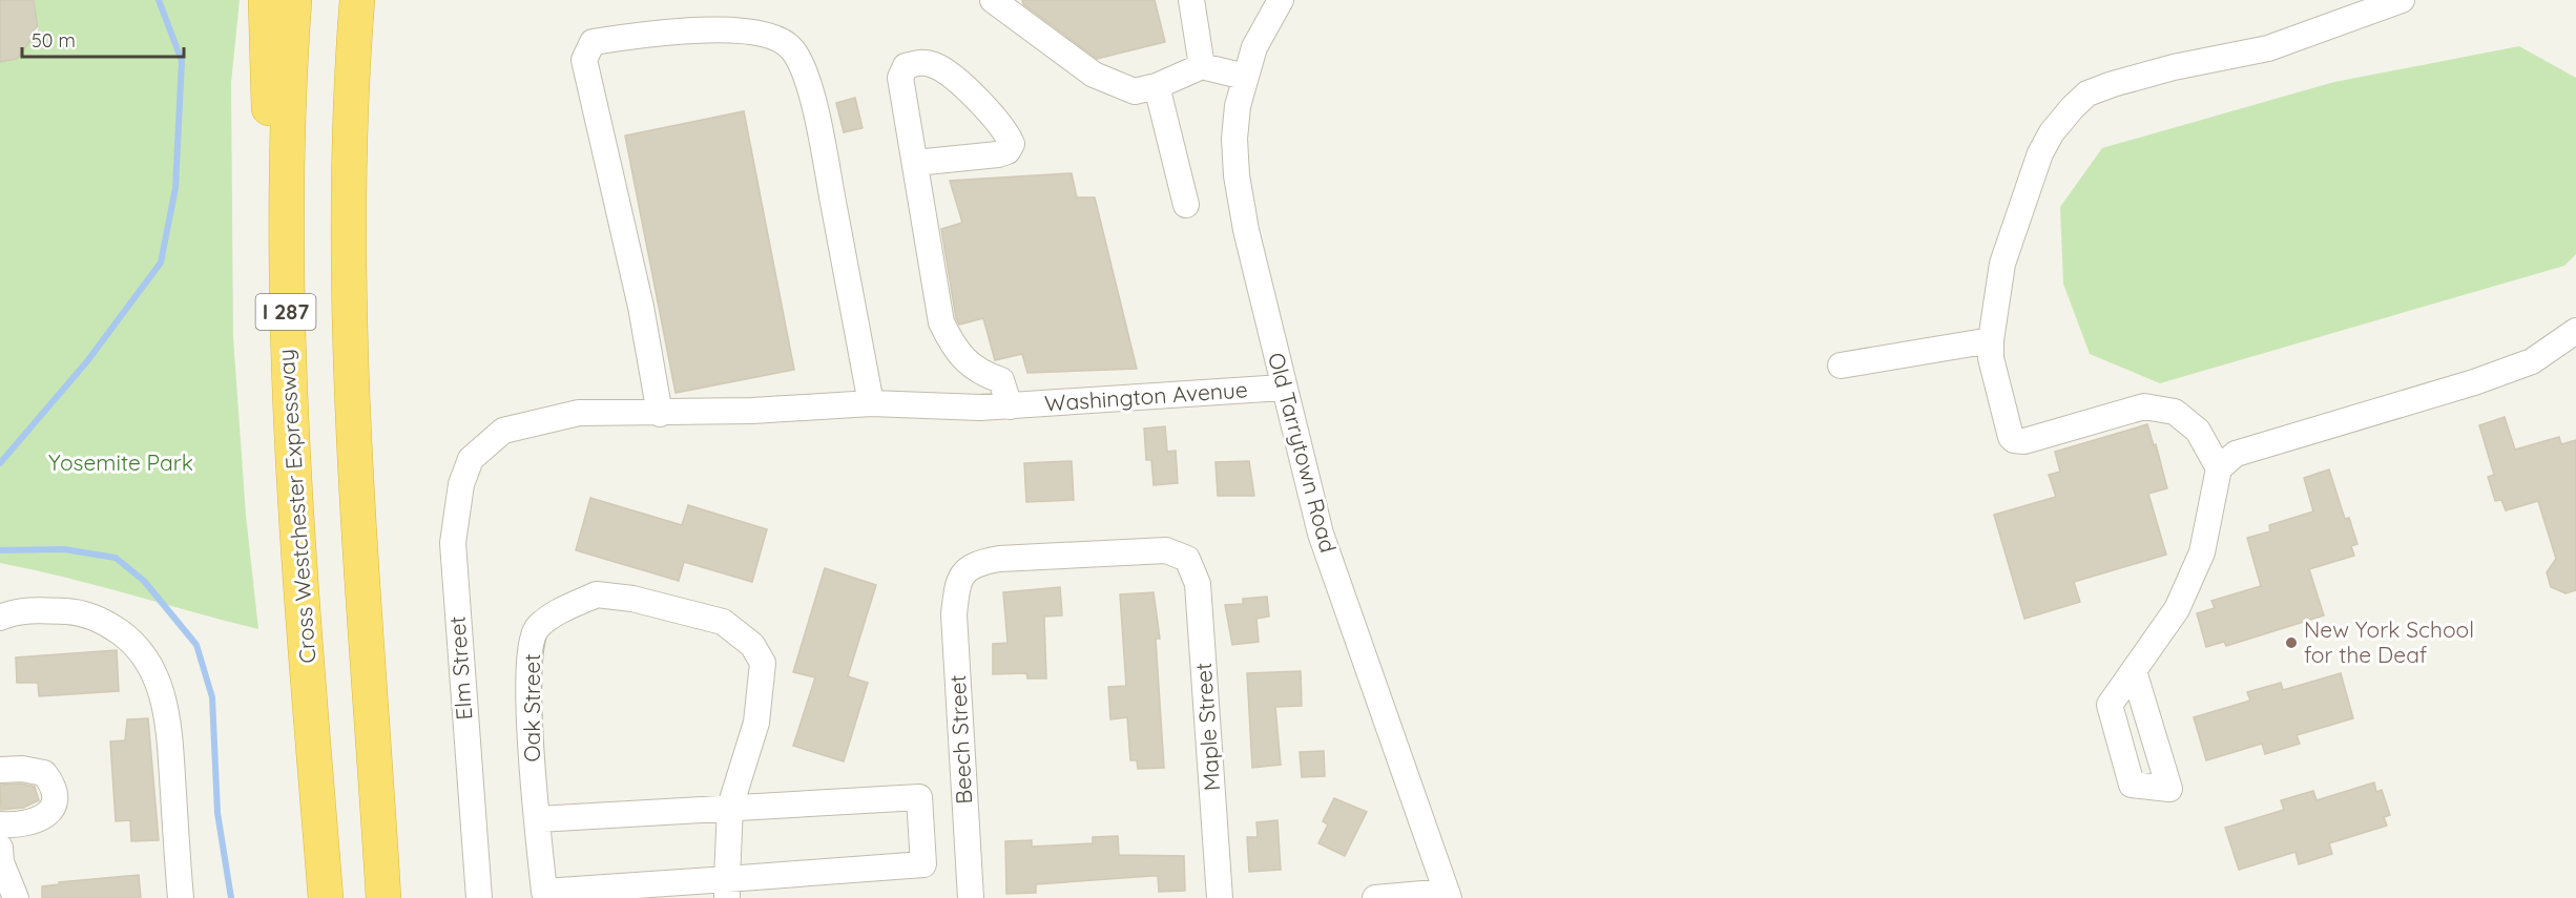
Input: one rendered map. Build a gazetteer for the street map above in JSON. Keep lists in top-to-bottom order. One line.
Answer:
{"streets":{"highway":["I 287","Cross Westchester Expressway"],"street":["Washington Avenue","Old Tarrytown Road","Elm Street","Oak Street","Maple Street","Beech Street"]},"crossings":[["Washington Avenue","Old Tarrytown Road"],["Washington Avenue","Elm Street"],["Maple Street","Beech Street"]],"parks":["Yosemite Park"],"places":["New York School for the Deaf"],"scale_bar":"50 m"}
